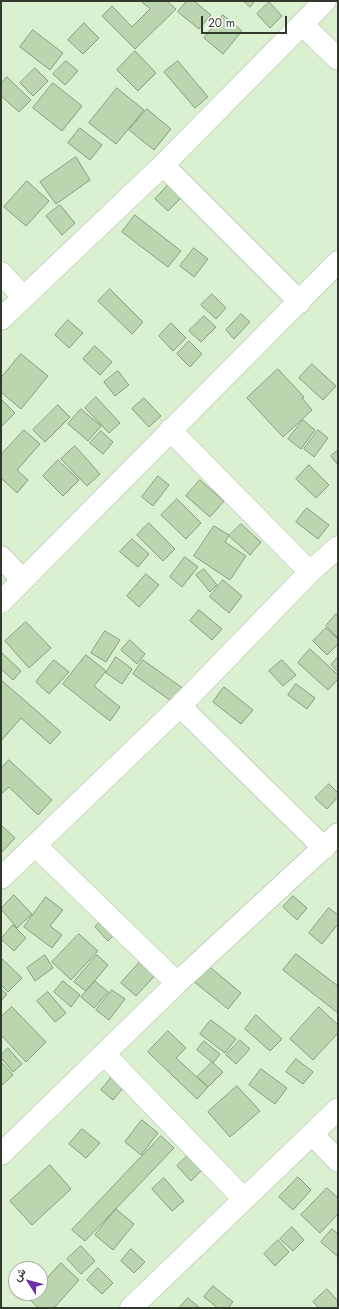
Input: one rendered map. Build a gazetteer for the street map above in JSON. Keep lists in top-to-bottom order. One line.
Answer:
{"scale_bar":"20 m","north":"top left"}
